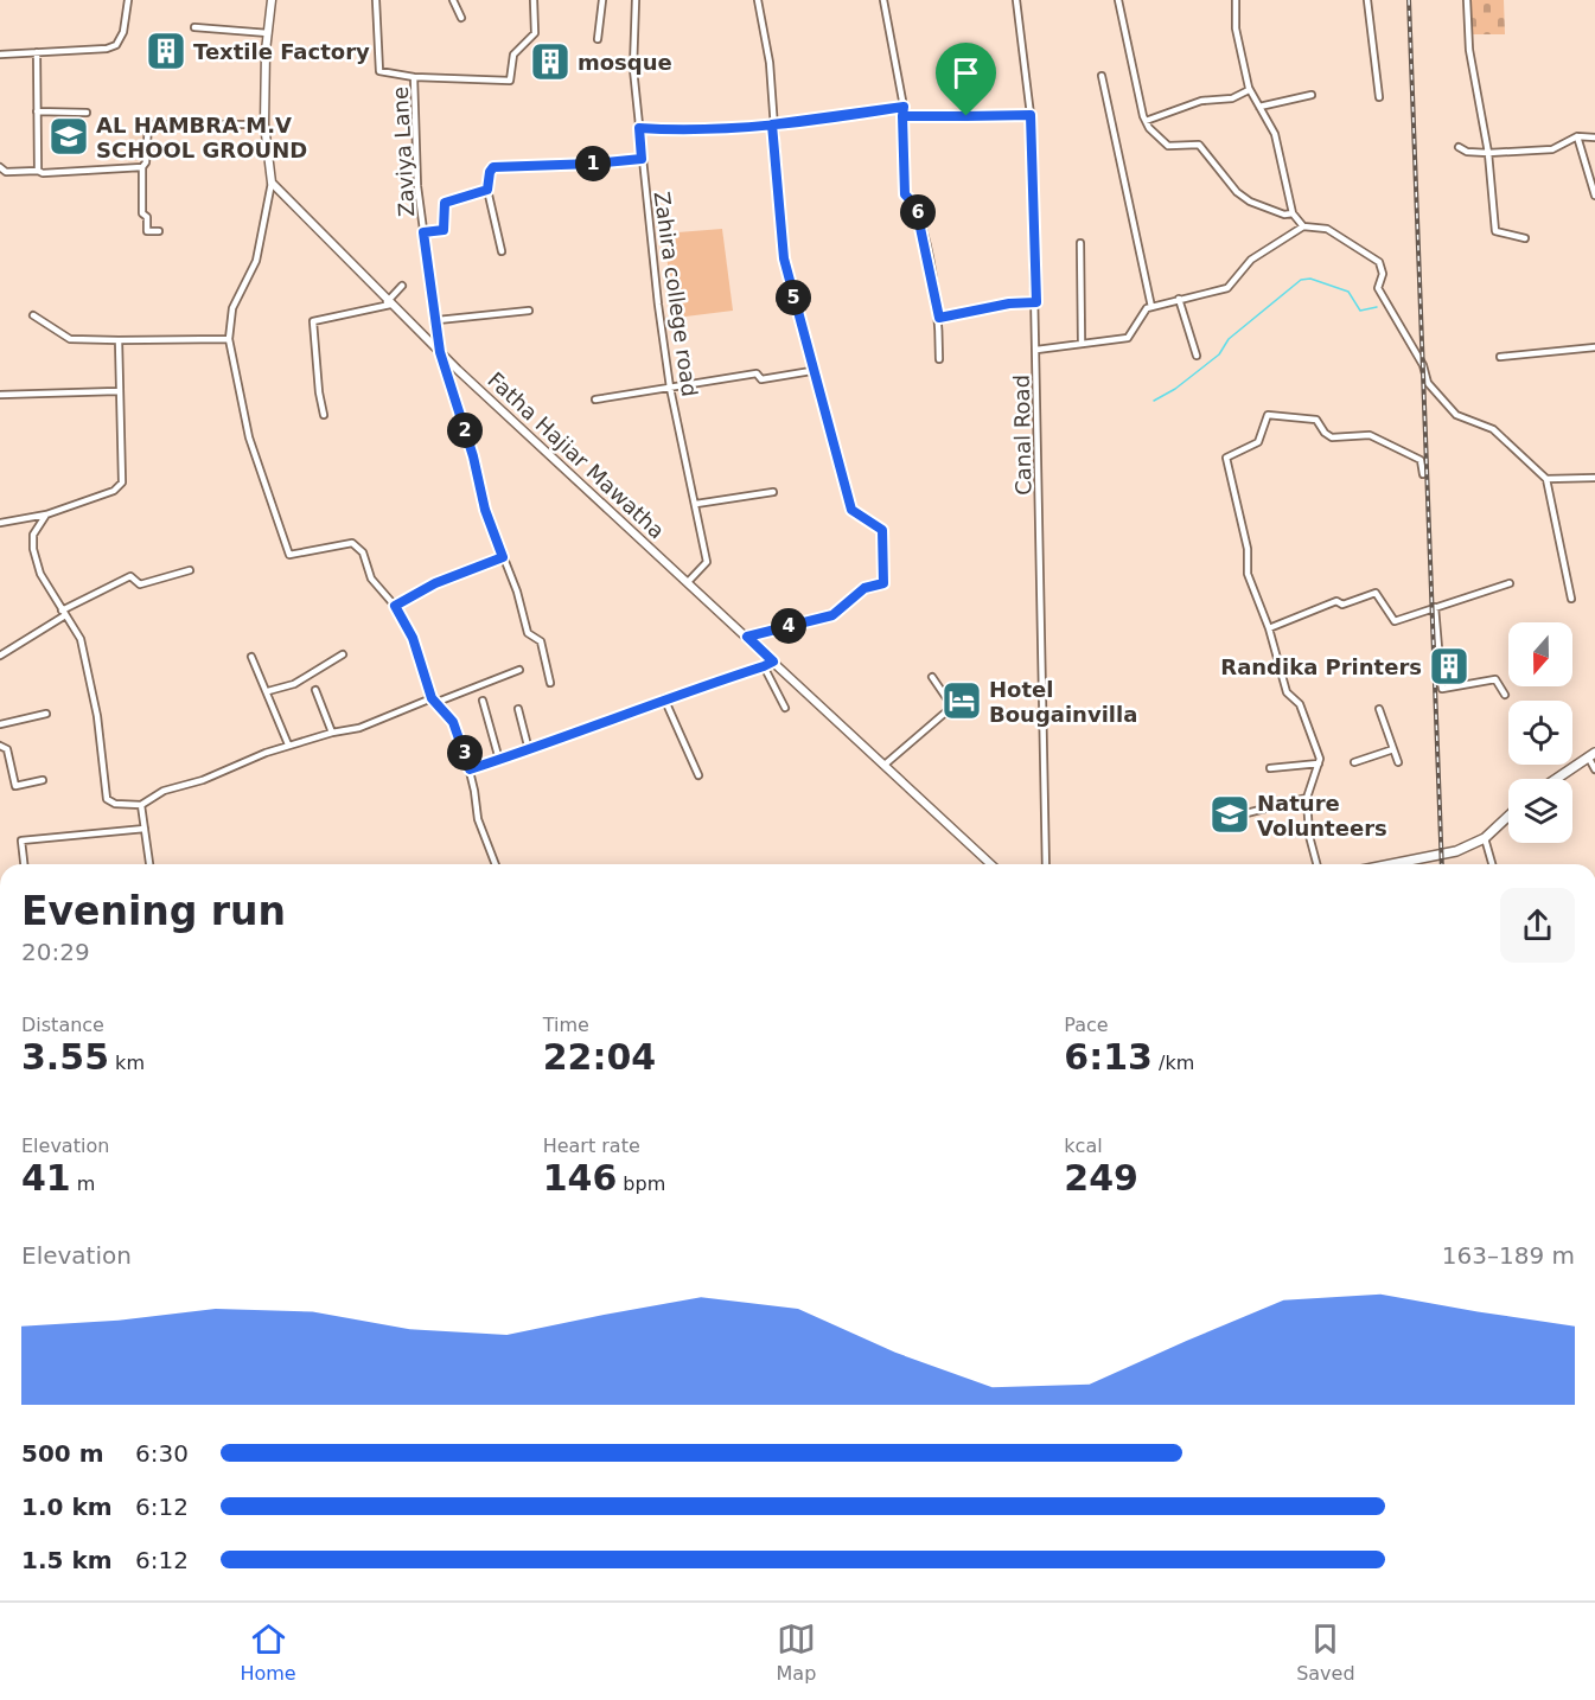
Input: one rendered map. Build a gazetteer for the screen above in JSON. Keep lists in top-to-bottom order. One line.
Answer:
{"streets":{"street":["Zaviya Lane","Zahira college road","Canal Road","Fatha Hajiar Mawatha"]},"crossings":[["Zaviya Lane","Fatha Hajiar Mawatha"],["Zahira college road","Fatha Hajiar Mawatha"]],"places":{"building":["Textile Factory","mosque","Randika Printers"],"school or university":["AL HAMBRA M.V SCHOOL GROUND","Nature Volunteers"],"hotel":["Hotel Bougainvilla"]},"north":"bottom","page":{"pins":["1","6","5","2","4","3"],"heading":["Evening run","20:29"],"stats":[["Distance","3.55 km"],["Time","22:04"],["Pace","6:13 /km"],["Elevation","41 m"],["Heart rate","146 bpm"],["kcal","249"]],"chart":["Elevation","163–189 m"],"list":[{"name":"500 m","note":"6:30"},{"name":"1.0 km","note":"6:12"},{"name":"1.5 km","note":"6:12"}],"tabs":["Home","Map","Saved"]}}
